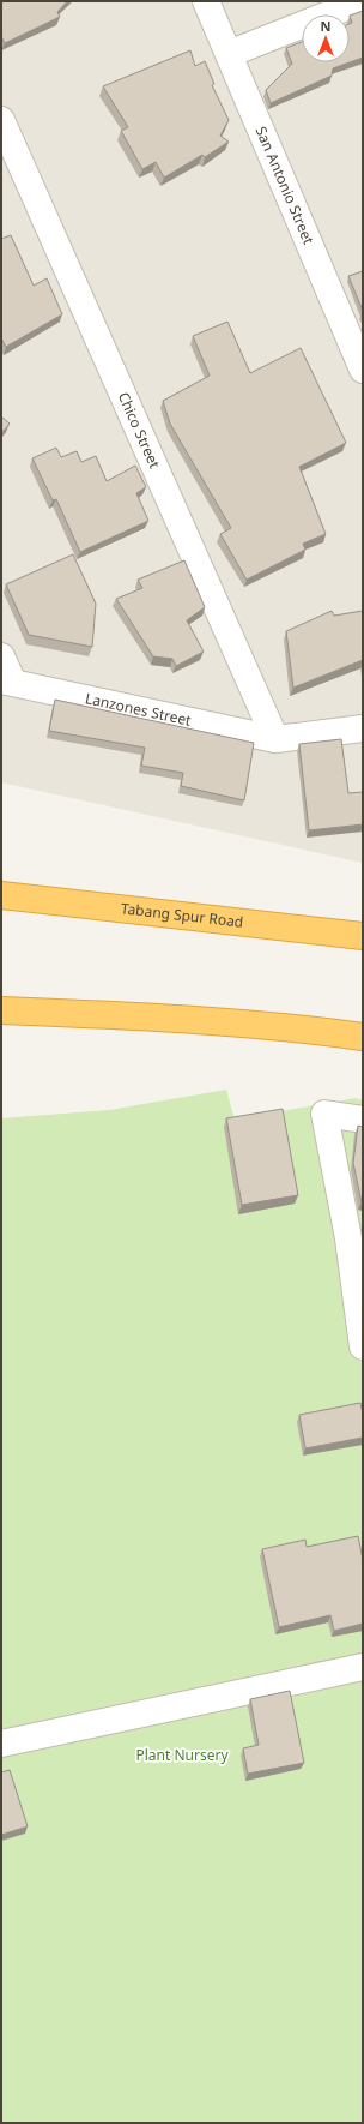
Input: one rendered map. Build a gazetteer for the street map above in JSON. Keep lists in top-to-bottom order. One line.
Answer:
{"streets":{"highway":["Tabang Spur Road"],"street":["San Antonio Street","Chico Street","Lanzones Street"]},"crossings":[["Chico Street","Lanzones Street"]],"parks":["Plant Nursery"],"north":"top"}
